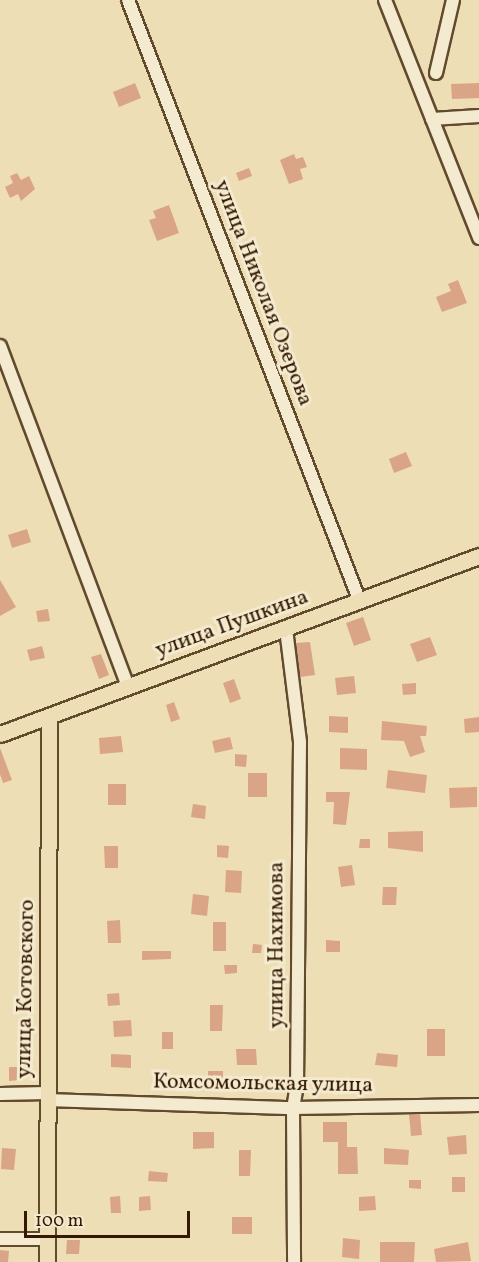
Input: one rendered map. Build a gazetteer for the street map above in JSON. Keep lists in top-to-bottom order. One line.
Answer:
{"streets":{"main road":["улица Пушкина","улица Котовского"],"street":["улица Николая Озерова","улица Нахимова","Комсомольская улица"]},"crossings":[["улица Николая Озерова","улица Пушкина"],["улица Пушкина","улица Нахимова"],["улица Пушкина","улица Котовского"],["улица Нахимова","Комсомольская улица"],["улица Котовского","Комсомольская улица"]],"scale_bar":"100 m"}
